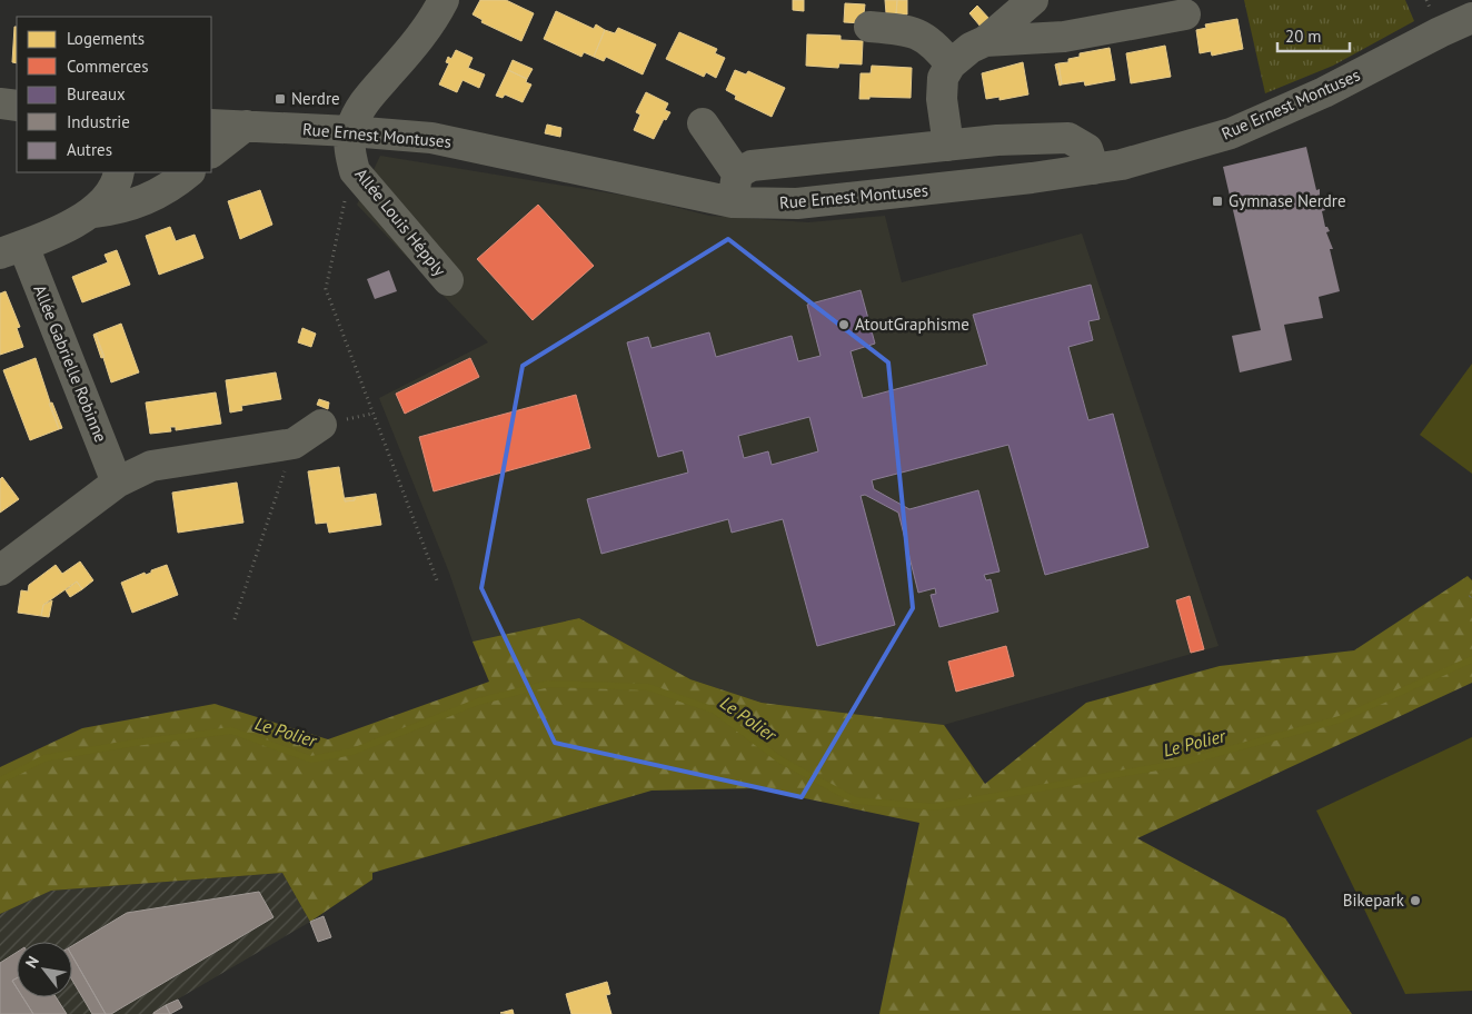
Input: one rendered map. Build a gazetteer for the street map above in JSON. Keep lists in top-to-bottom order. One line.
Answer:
{"streets":{"street":["Rue Ernest Montuses","Allée Louis Hépply","Allée Gabrielle Robinne"]},"crossings":[["Rue Ernest Montuses","Allée Louis Hépply"]],"water":["Le Polier"],"places":{"transit":["Nerdre","Gymnase Nerdre"],"other":["AtoutGraphisme","Bikepark"]},"legend":["Logements","Commerces","Bureaux","Industrie","Autres"],"scale_bar":"20 m","north":"top left"}
